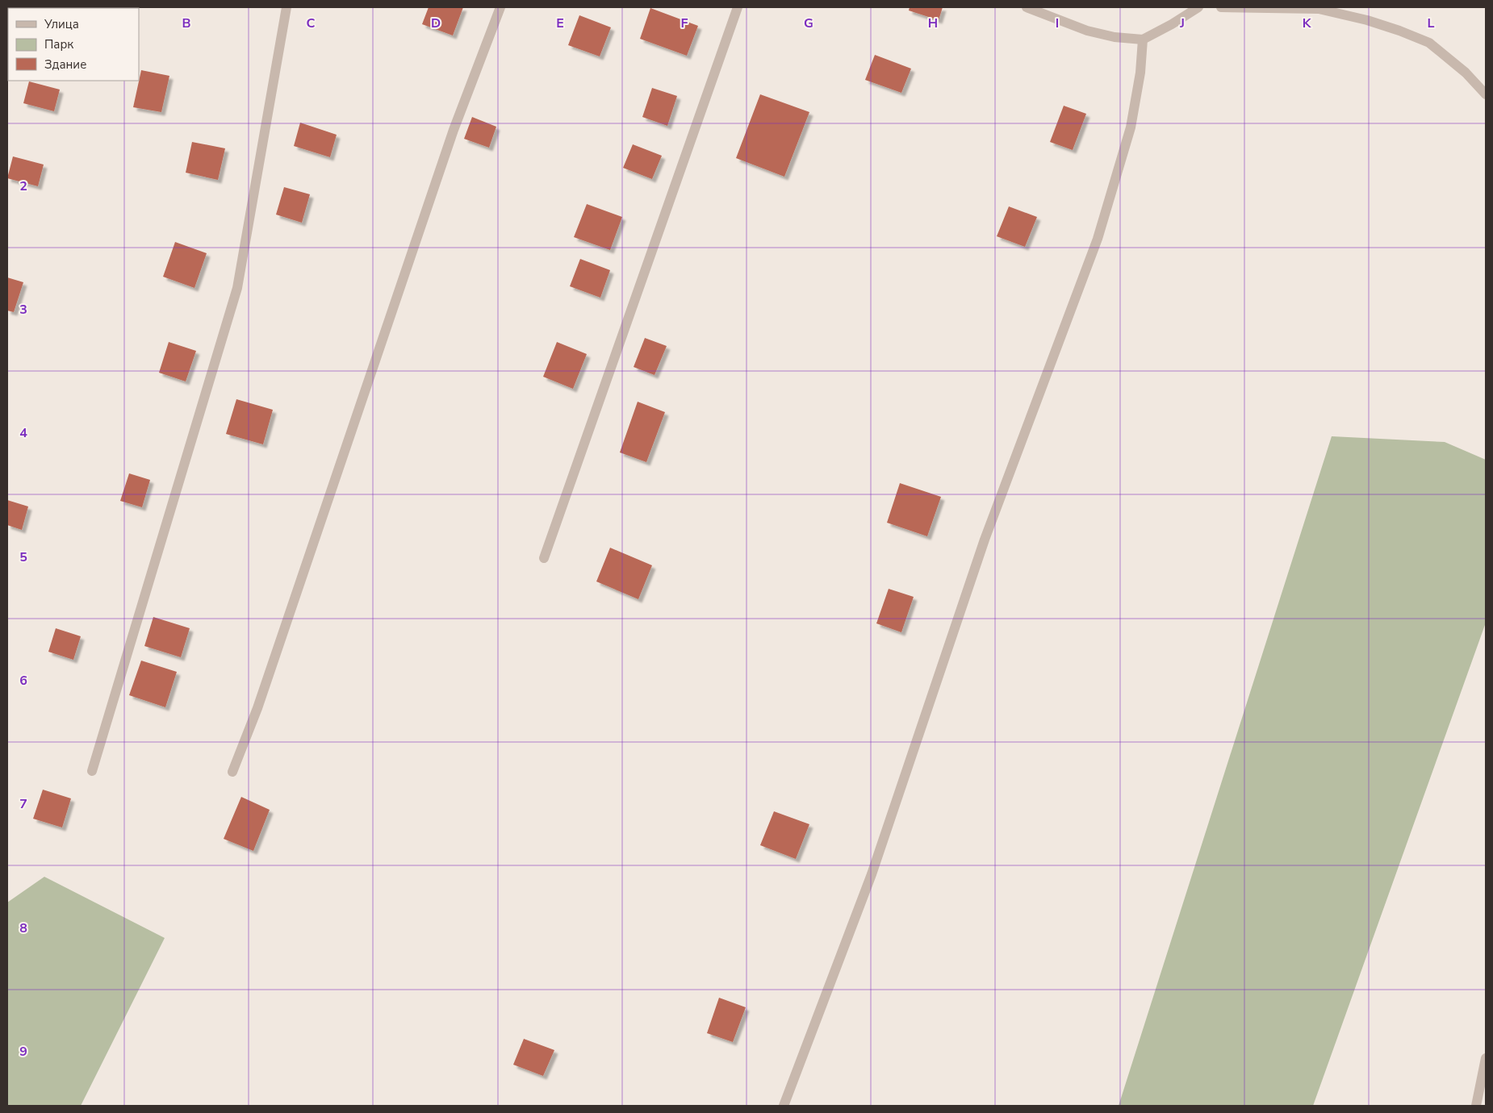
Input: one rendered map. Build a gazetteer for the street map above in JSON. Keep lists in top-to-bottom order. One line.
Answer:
{"legend":["Улица","Парк","Здание"],"grid":{"columns":["B","C","D","E","F","G","H","I","J","K","L"],"rows":["2","3","4","5","6","7","8","9"]}}
